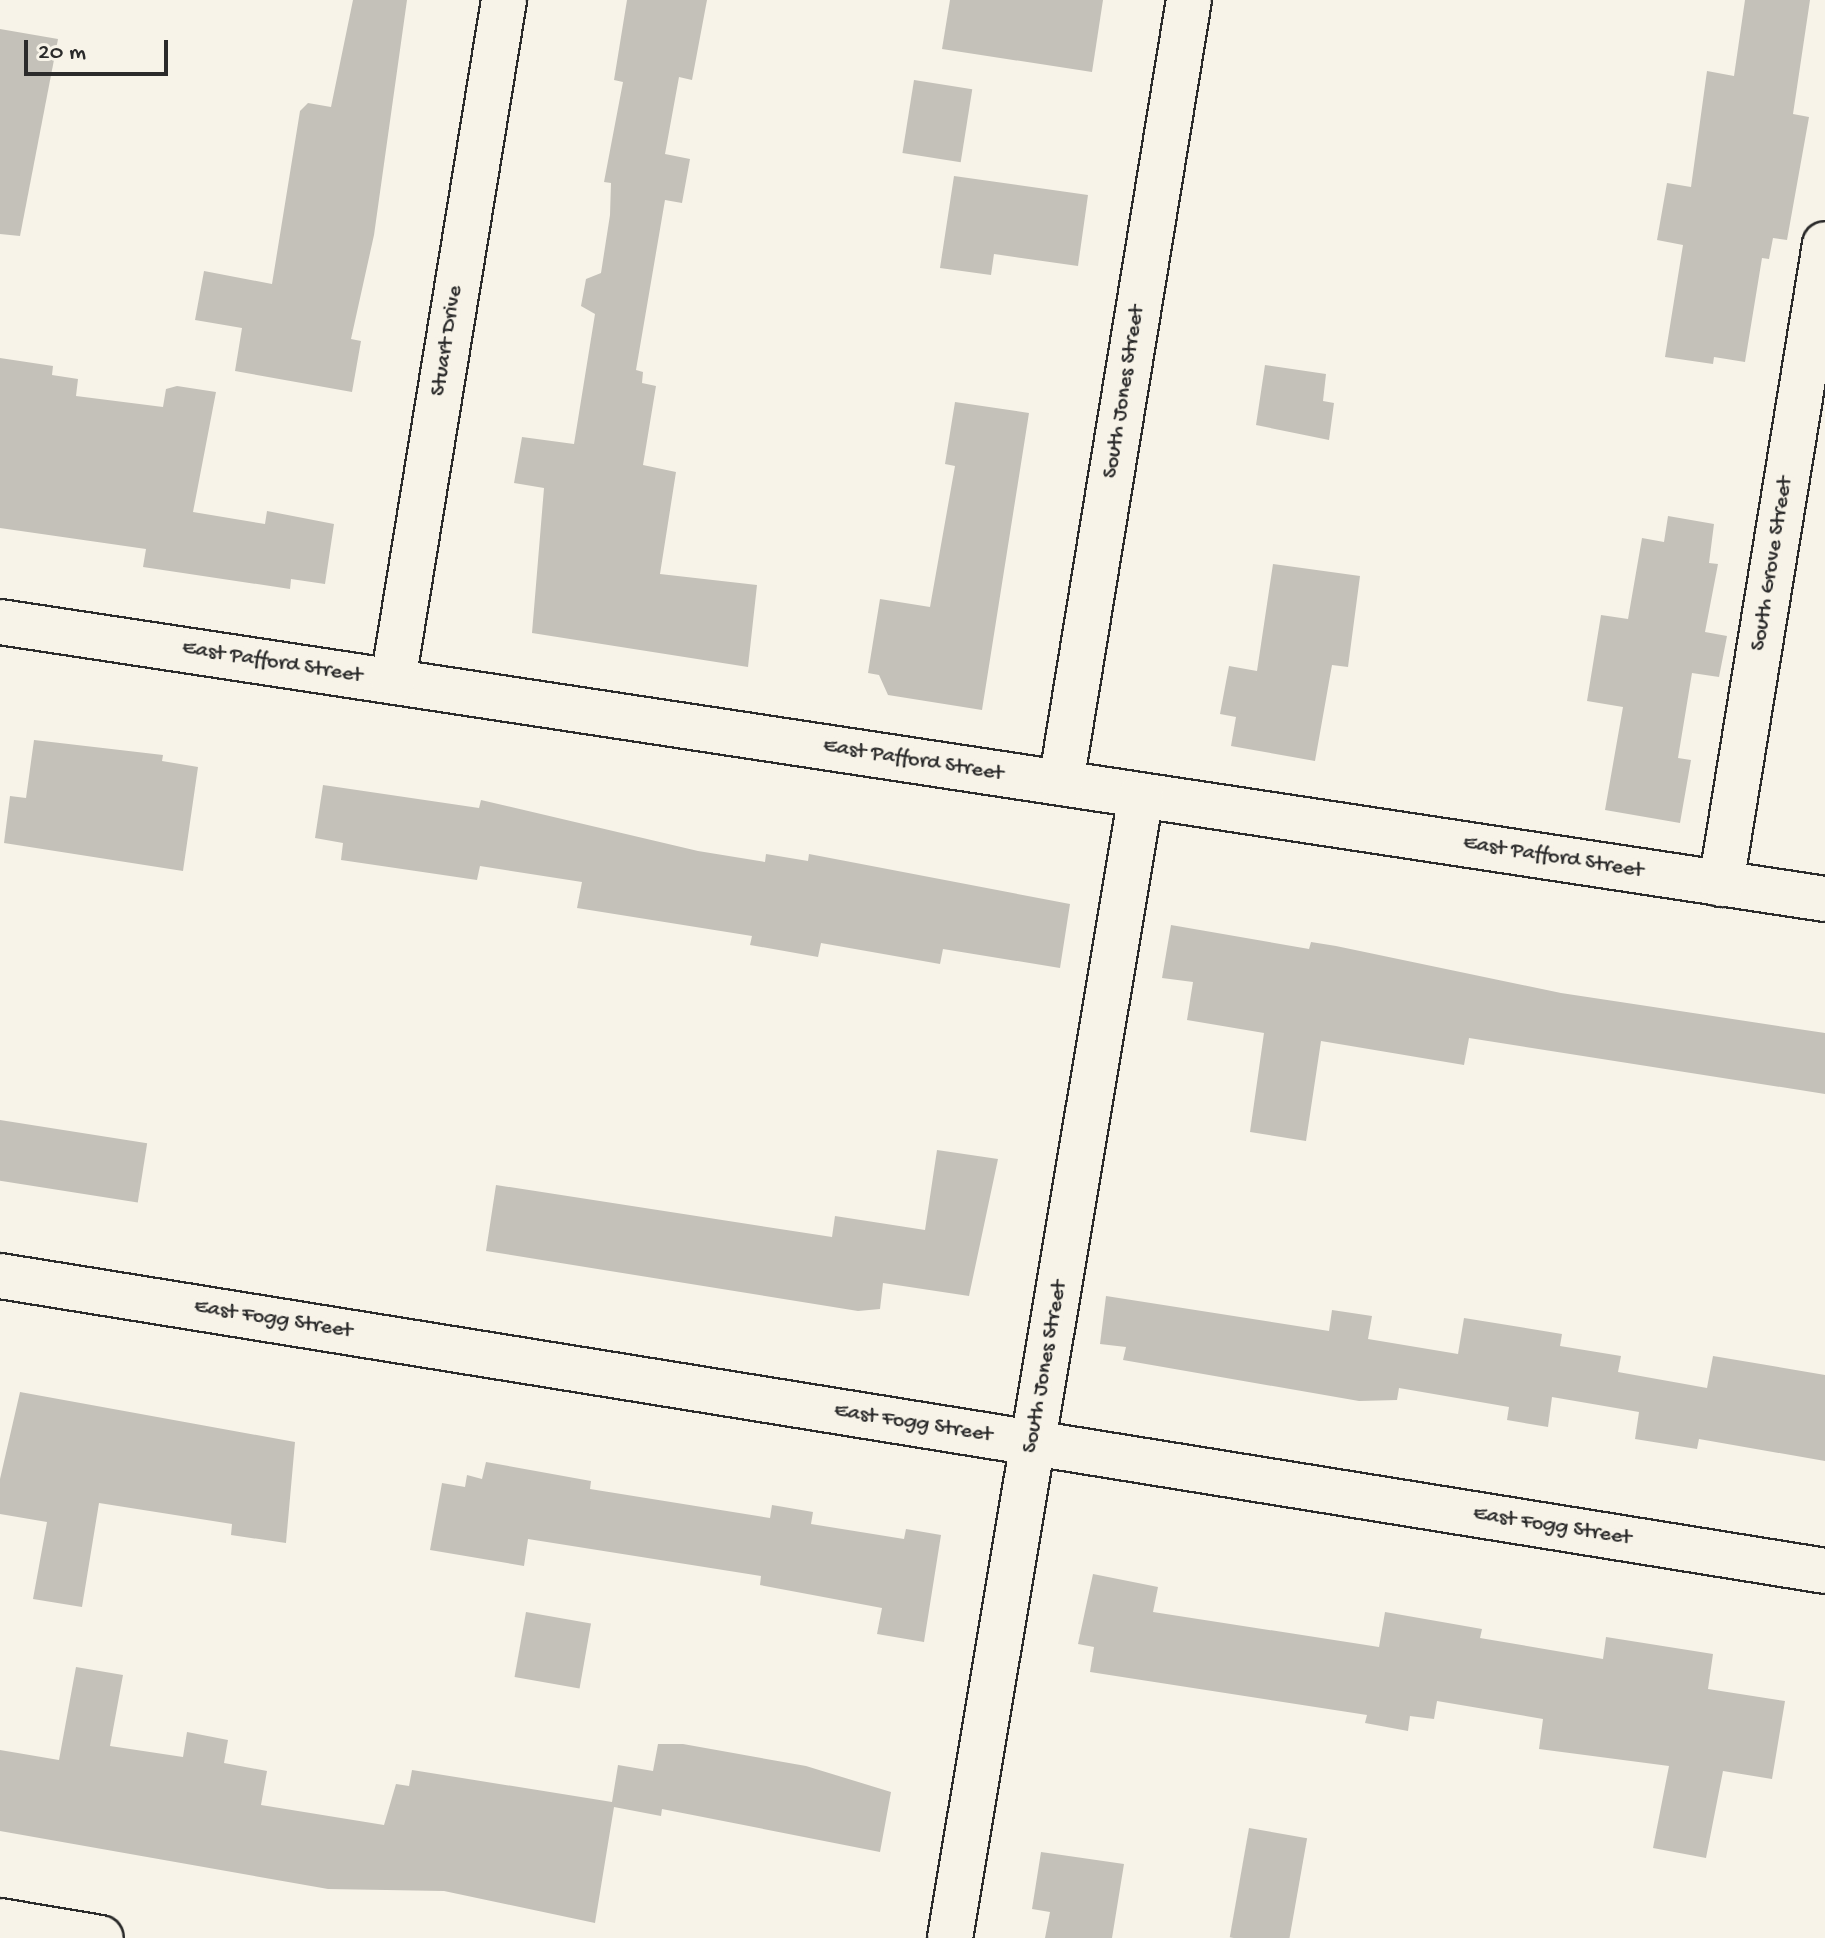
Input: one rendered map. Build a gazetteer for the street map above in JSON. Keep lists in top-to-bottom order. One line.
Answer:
{"streets":{"street":["Stuart Drive","South Jones Street","South Grove Street","East Pafford Street","East Fogg Street"]},"crossings":[["Stuart Drive","East Pafford Street"],["South Jones Street","East Pafford Street"],["South Jones Street","East Fogg Street"],["South Grove Street","East Pafford Street"]],"scale_bar":"20 m"}
